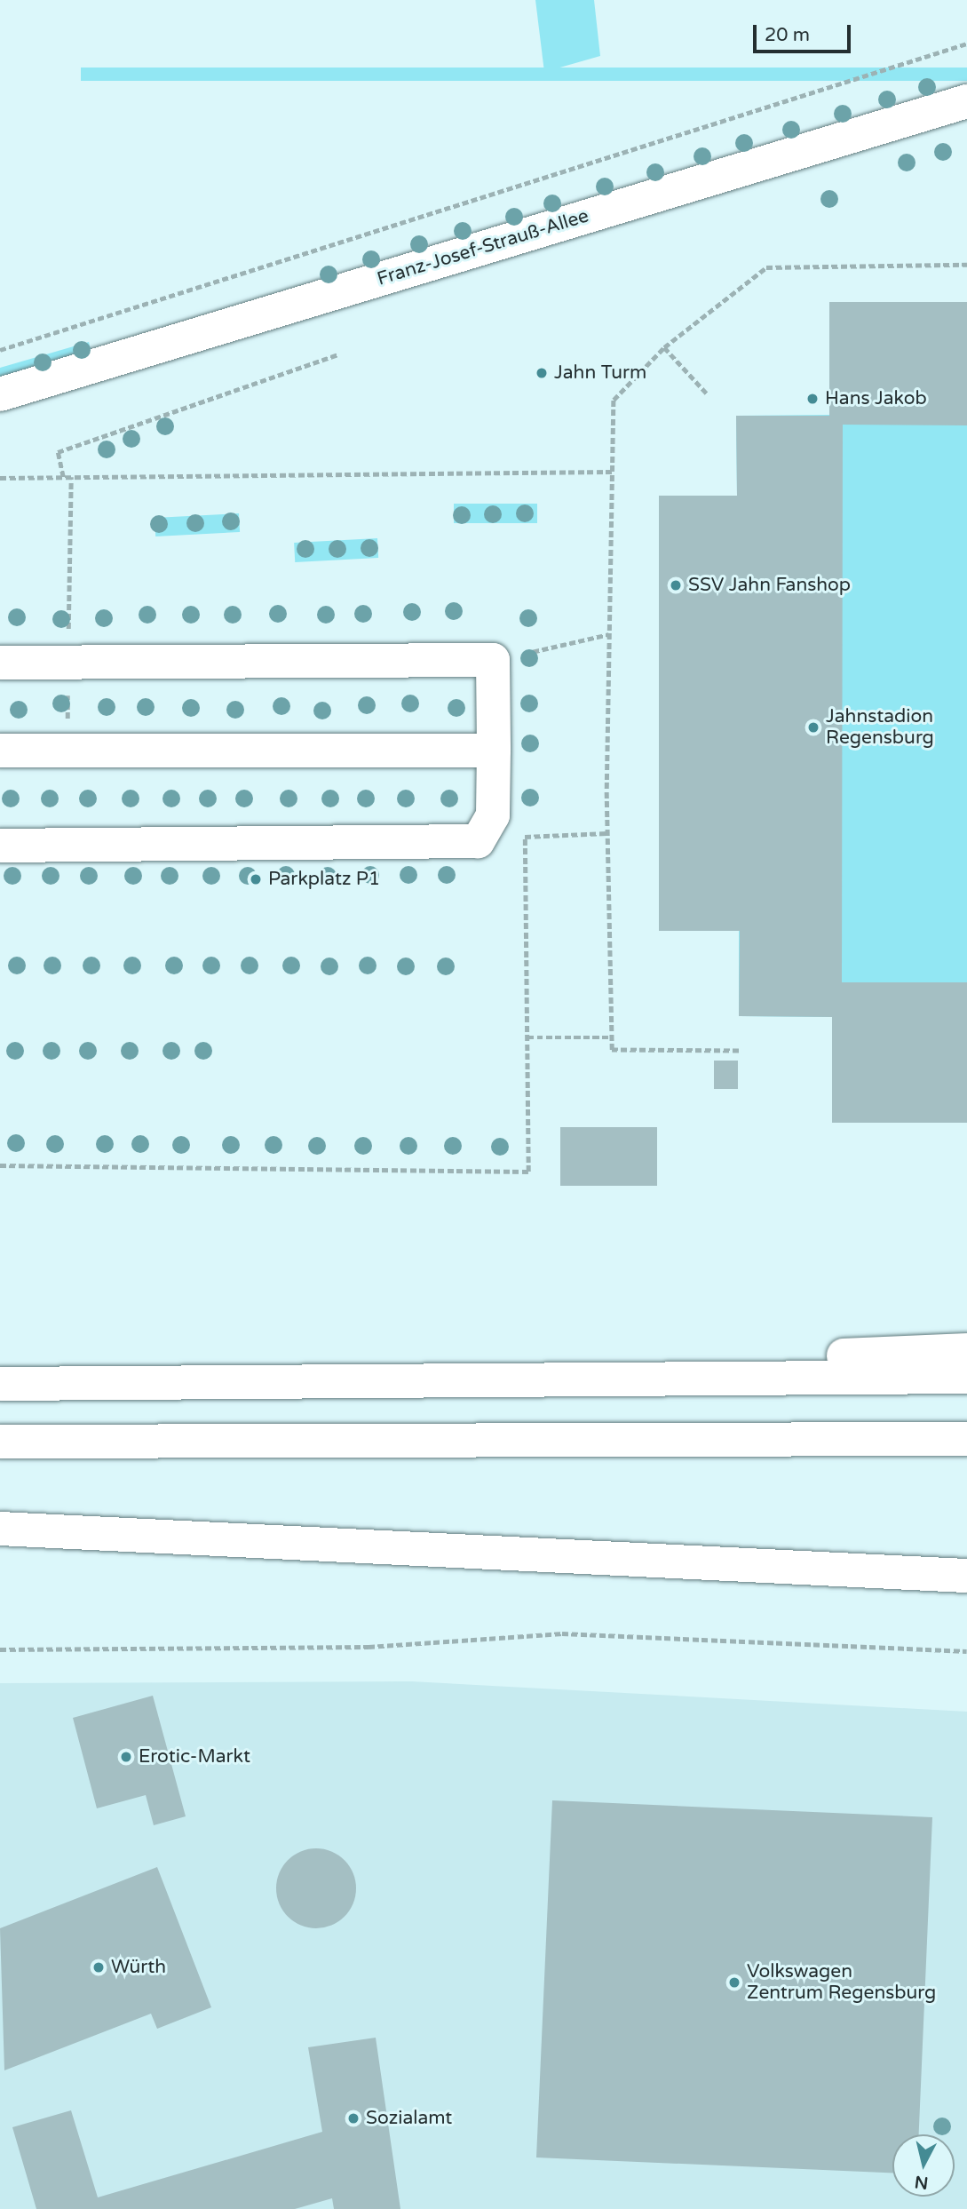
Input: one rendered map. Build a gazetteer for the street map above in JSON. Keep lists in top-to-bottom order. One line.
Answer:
{"streets":{"main road":["Franz-Josef-Strauß-Allee"]},"places":["Jahn Turm","Hans Jakob","SSV Jahn Fanshop","Jahnstadion Regensburg","Parkplatz P1","Erotic-Markt","Würth","Volkswagen Zentrum Regensburg","Sozialamt"],"scale_bar":"20 m","north":"bottom"}
